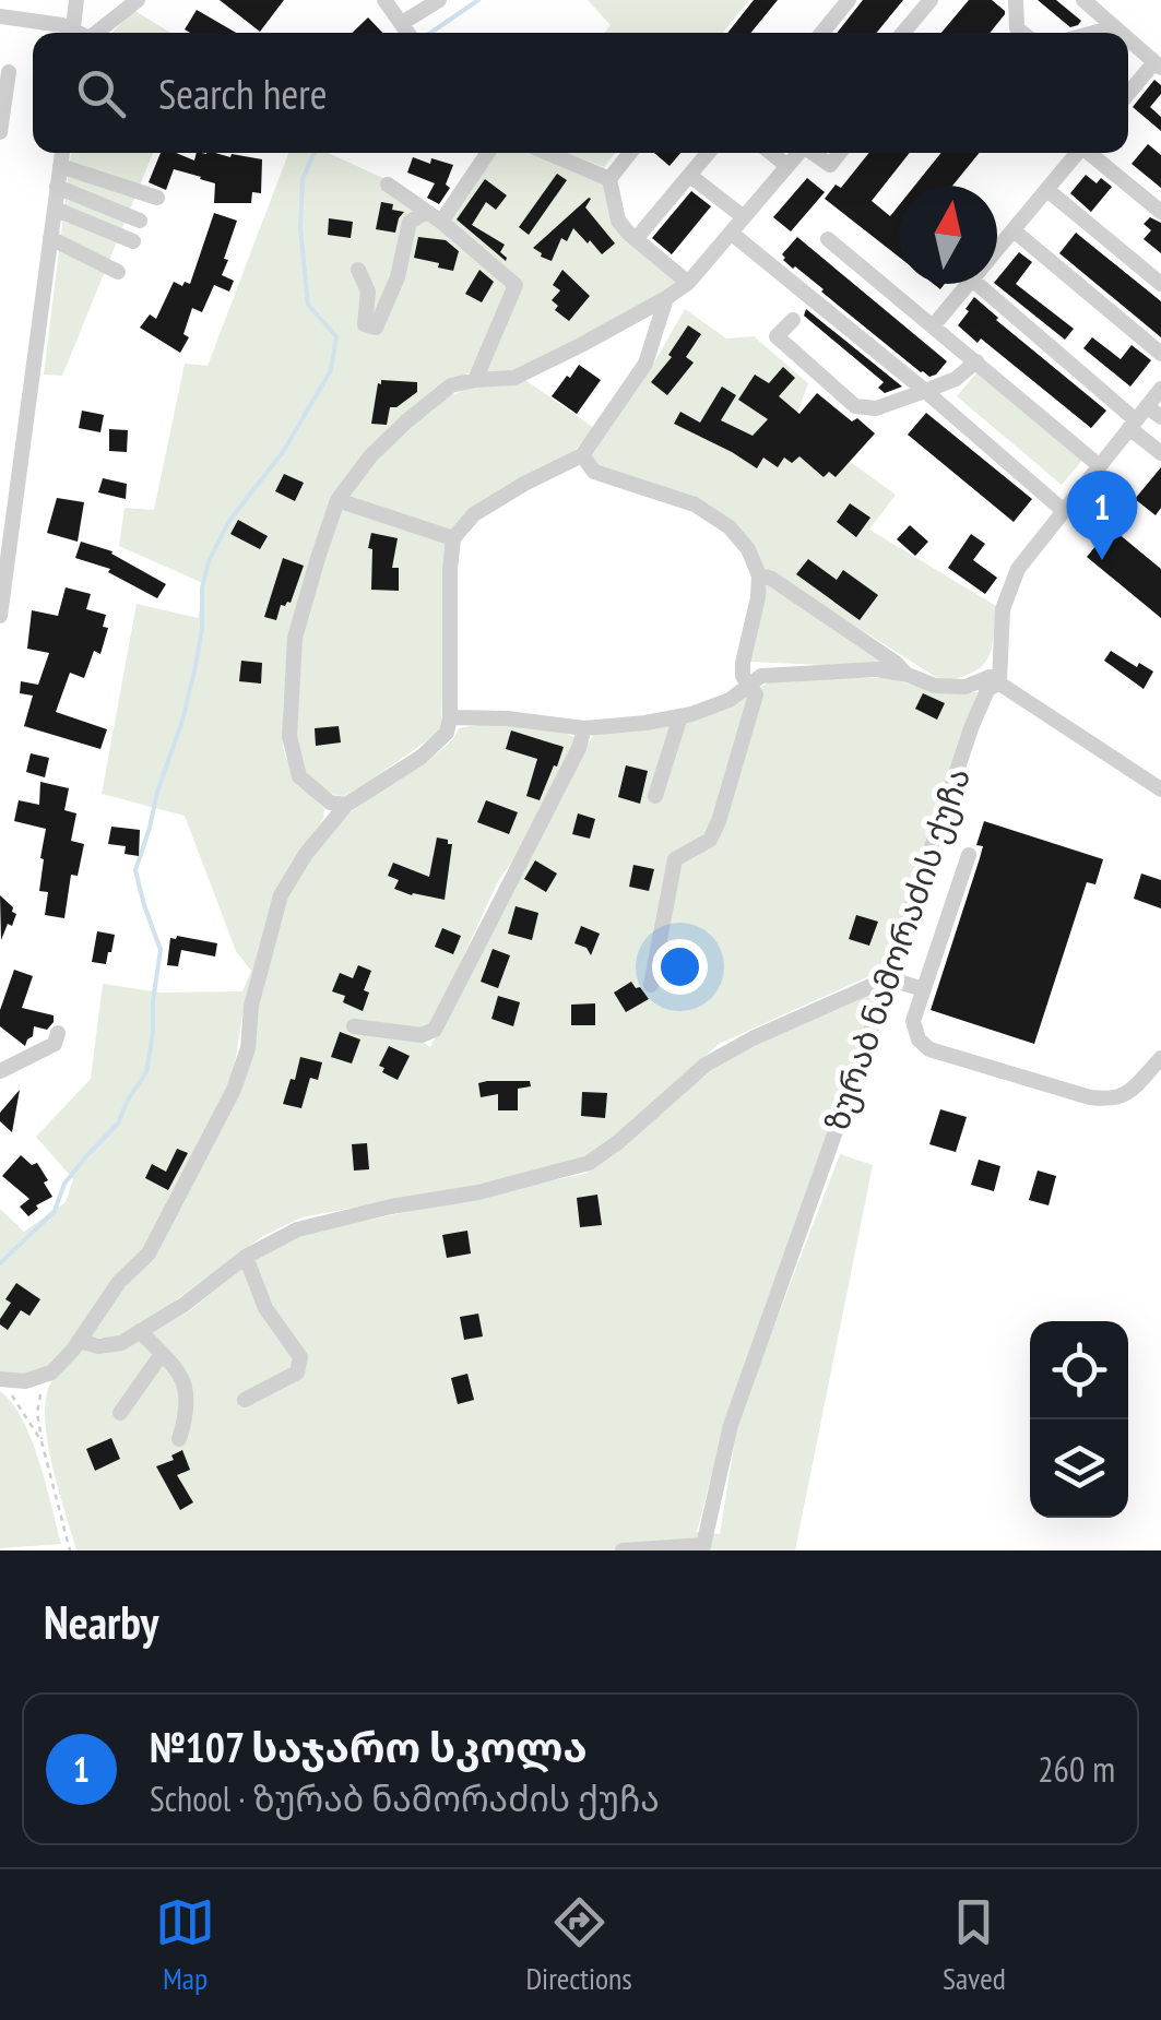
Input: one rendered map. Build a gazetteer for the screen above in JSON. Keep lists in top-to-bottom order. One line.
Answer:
{"streets":{"street":["ზურაბ ნამორაძის ქუჩა"]},"north":"top","page":{"search":"Search here","pins":"1","heading":"Nearby","list":[{"mark":"1","name":"№107 საჯარო სკოლა","note":"School · ზურაბ ნამორაძის ქუჩა","value":"260 m"}],"nav":["Map","Directions","Saved"]}}
